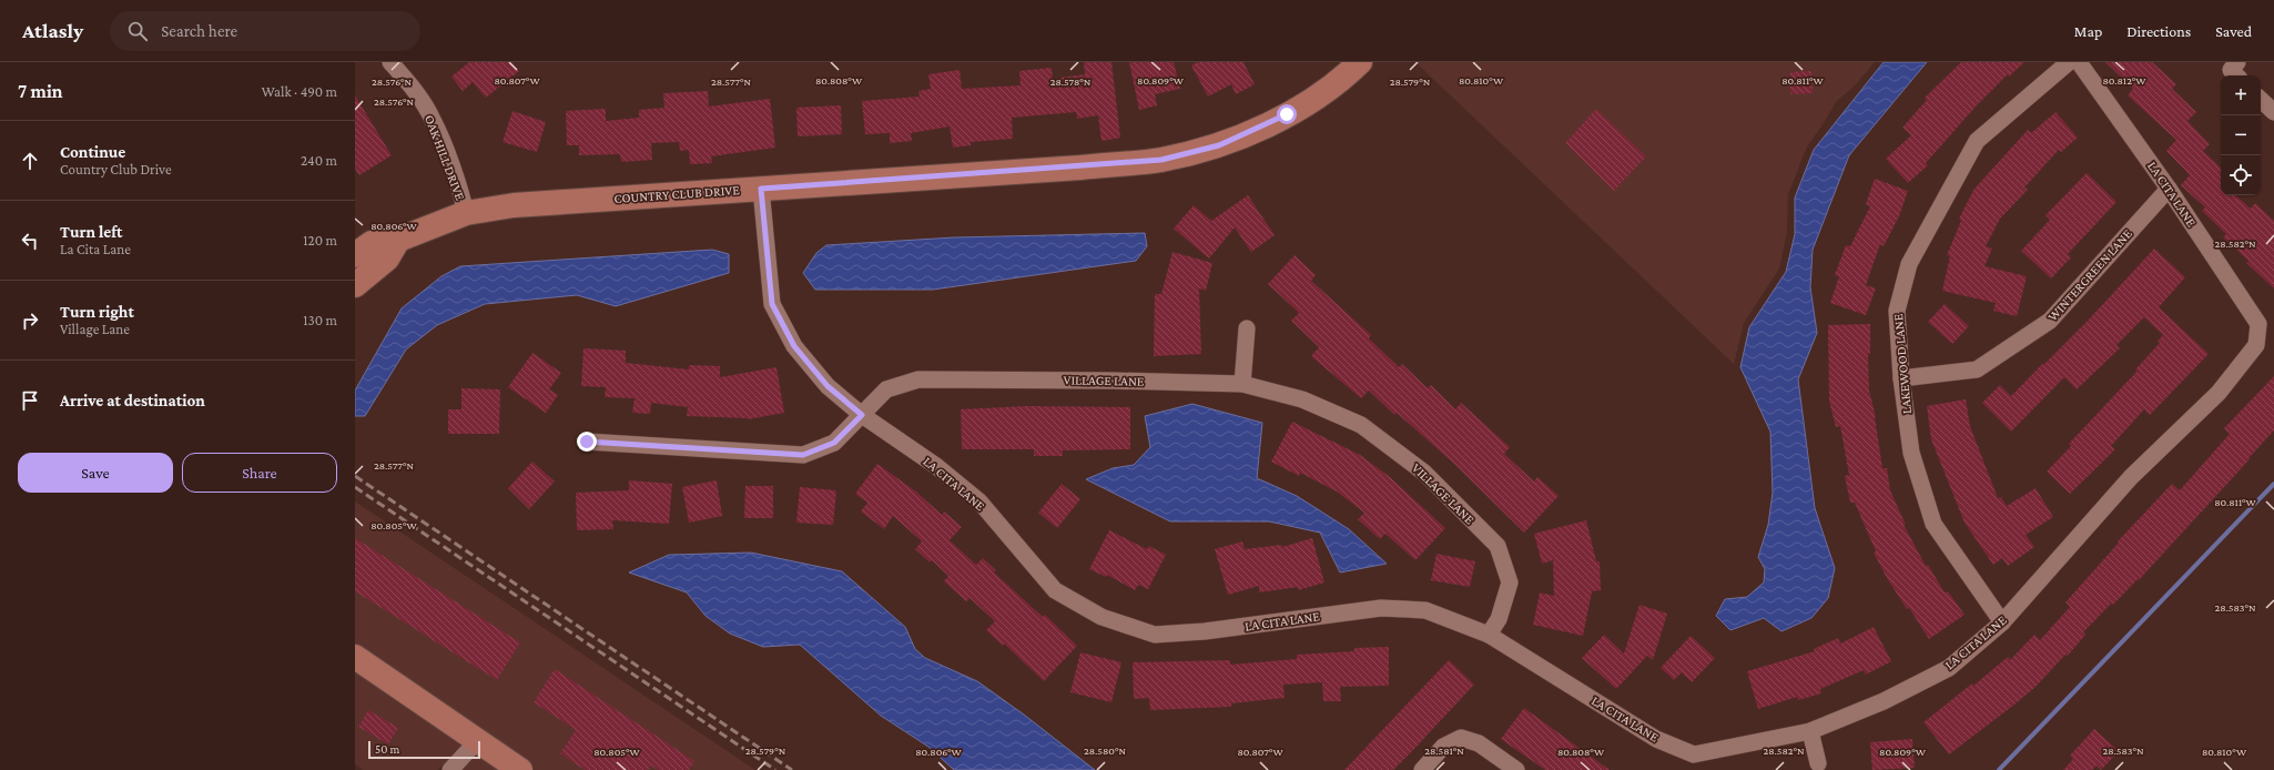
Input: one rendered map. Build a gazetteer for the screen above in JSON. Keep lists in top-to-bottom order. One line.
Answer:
{"streets":{"street":["OAK HILL DRIVE","COUNTRY CLUB DRIVE","LA CITA LANE","WINTERGREEN LANE","LAKEWOOD LANE","VILLAGE LANE"]},"crossings":[["OAK HILL DRIVE","COUNTRY CLUB DRIVE"],["COUNTRY CLUB DRIVE","LA CITA LANE"],["LA CITA LANE","WINTERGREEN LANE"],["LA CITA LANE","LAKEWOOD LANE"],["LA CITA LANE","VILLAGE LANE"],["WINTERGREEN LANE","LAKEWOOD LANE"]],"scale_bar":"50 m","page":{"header":"Atlasly","search":"Search here","nav":["Map","Directions","Saved"],"heading":["7 min","Walk · 490 m"],"map_buttons":["+","−"],"list":[["Continue","Country Club Drive","240 m"],["Turn left","La Cita Lane","120 m"],["Turn right","Village Lane","130 m"],"Arrive at destination"],"buttons":["Save","Share"],"scale":"50 m"},"coordinates":["80.812°W","80.807°W","80.808°W","80.810°W","80.809°W","80.811°W","28.576°N","28.577°N","28.578°N","28.579°N","80.806°W","28.582°N","80.805°W","28.583°N","28.580°N","28.581°N"]}
